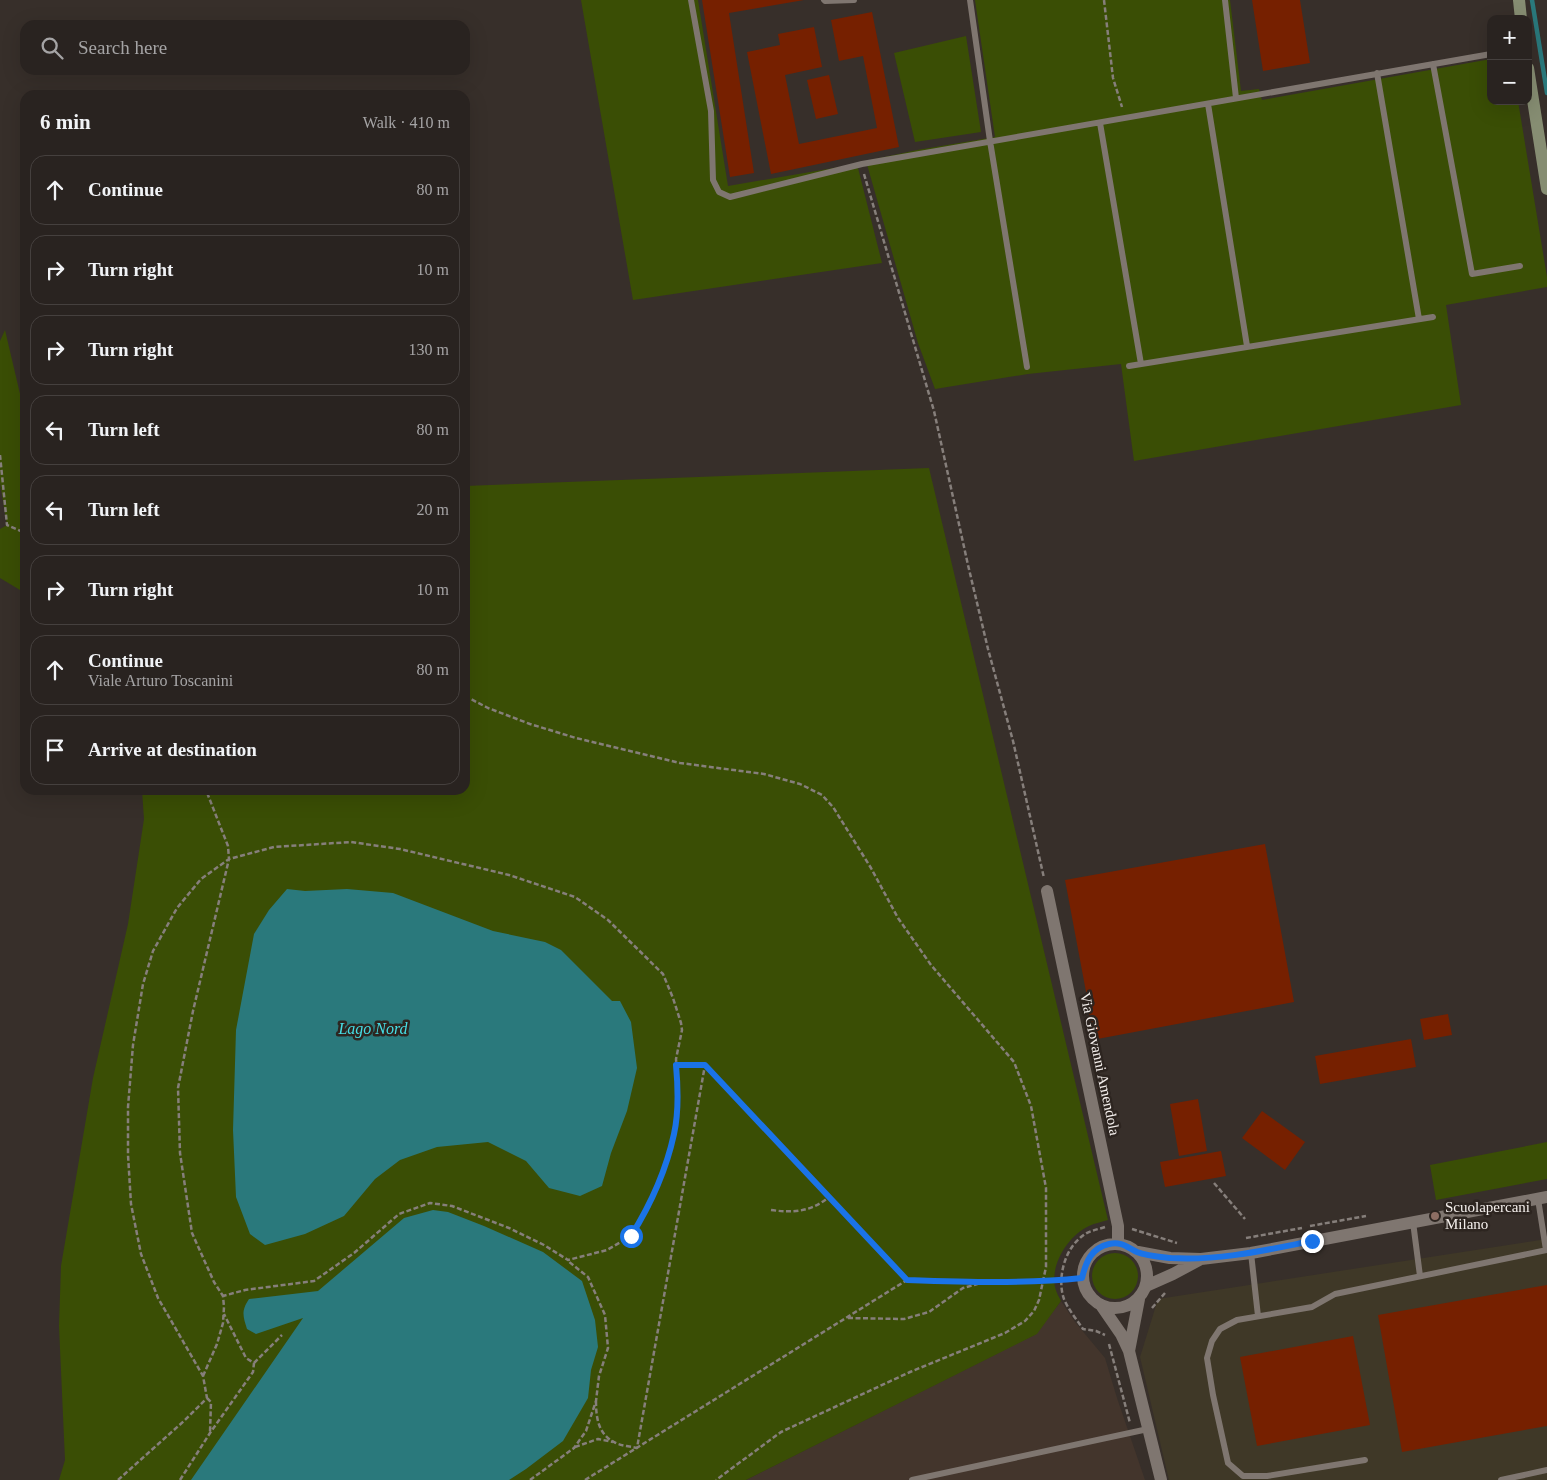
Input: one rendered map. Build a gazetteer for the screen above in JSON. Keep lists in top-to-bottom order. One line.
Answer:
{"streets":{"street":["Via Giovanni Amendola"]},"water":["Lago Nord"],"places":["Scuolapercani Milano"],"page":{"map_buttons":["+","−"],"search":"Search here","heading":["6 min","Walk · 410 m"],"list":[["Continue","80 m"],["Turn right","10 m"],["Turn right","130 m"],["Turn left","80 m"],["Turn left","20 m"],["Turn right","10 m"],["Continue","Viale Arturo Toscanini","80 m"],"Arrive at destination"]}}
